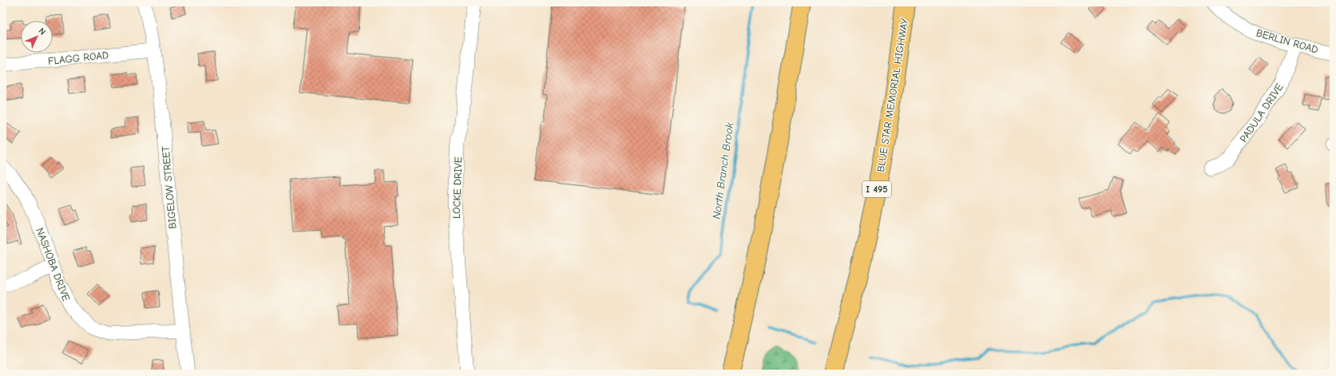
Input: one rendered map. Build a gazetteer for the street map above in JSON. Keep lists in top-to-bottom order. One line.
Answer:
{"streets":{"highway":["BLUE STAR MEMORIAL HIGHWAY","I 495"],"street":["BERLIN ROAD","FLAGG ROAD","PADULA DRIVE","BIGELOW STREET","LOCKE DRIVE","NASHOBA DRIVE"]},"crossings":[["BERLIN ROAD","PADULA DRIVE"],["FLAGG ROAD","BIGELOW STREET"],["BIGELOW STREET","NASHOBA DRIVE"]],"water":["North Branch Brook"],"north":"top right"}
